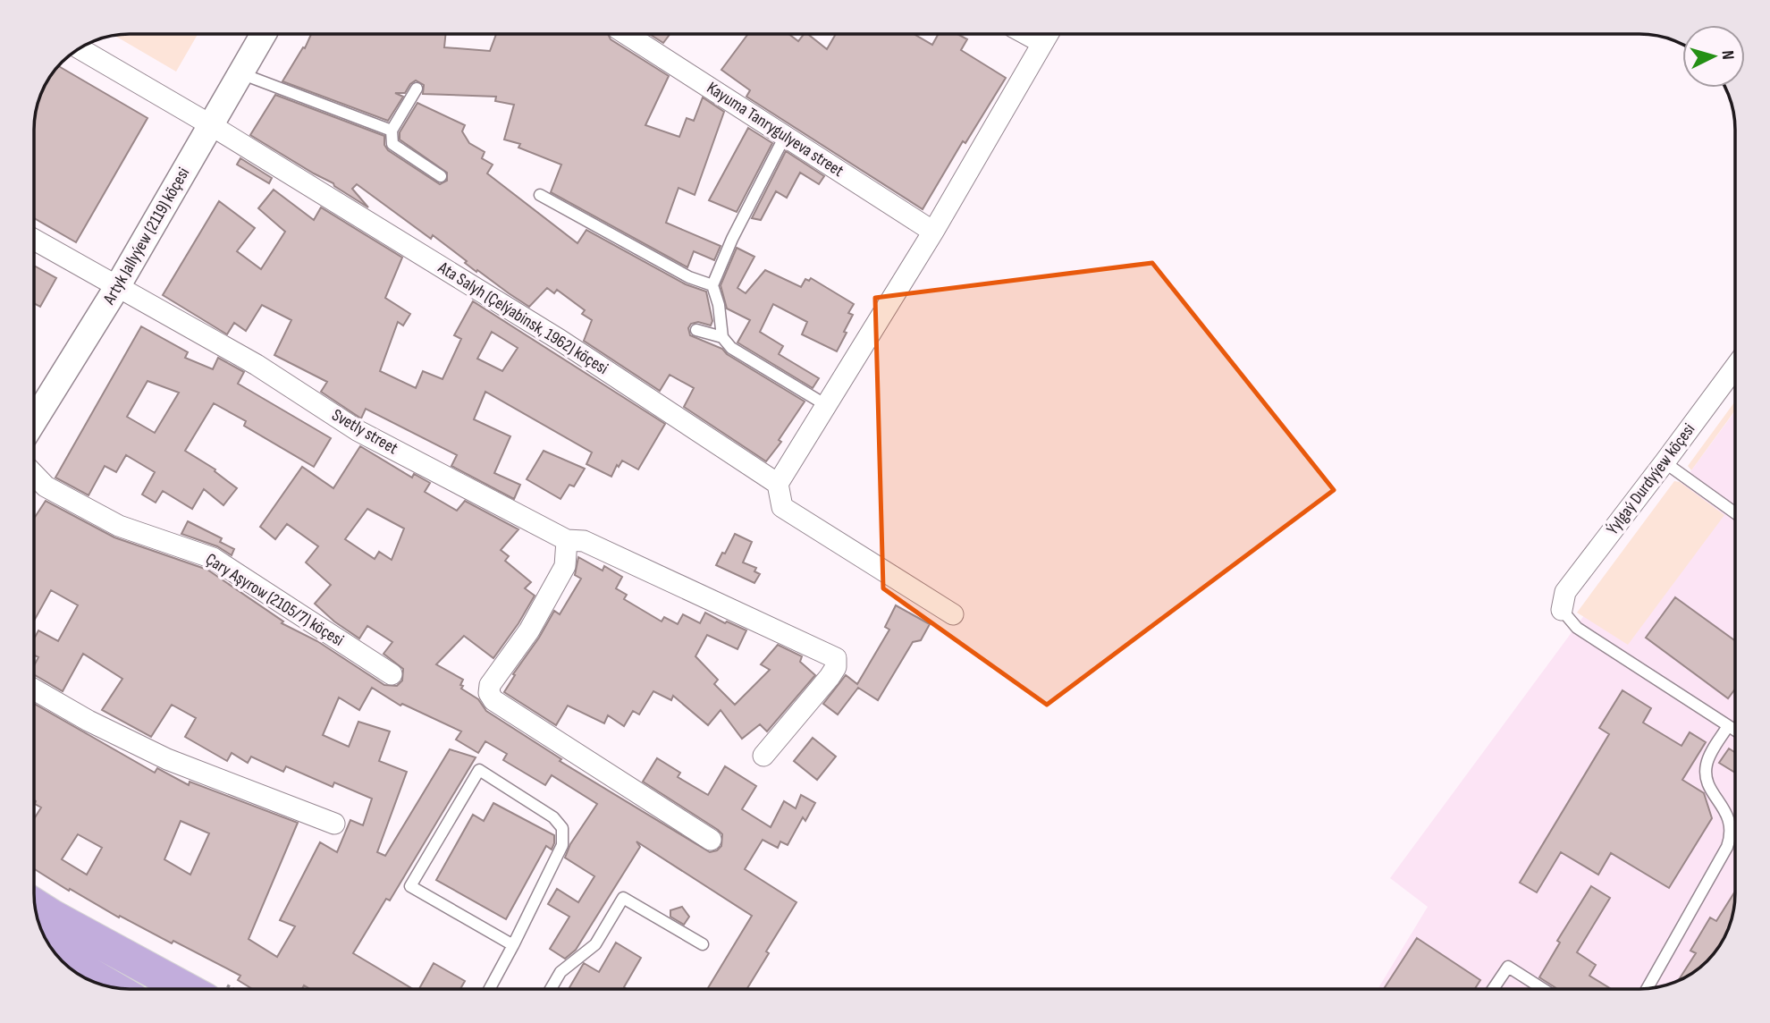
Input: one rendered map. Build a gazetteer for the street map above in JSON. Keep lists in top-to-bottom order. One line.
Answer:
{"streets":{"street":["Kayuma Tanrygulyeva street","Artyk Jallyýew (2119) köçesi","Ata Salyh (Çelýabinsk, 1962) köçesi","Svetly street","Ýylgaý Durdyýew köçesi","Çary Aşyrow (2105/7) köçesi"]},"crossings":[["Artyk Jallyýew (2119) köçesi","Ata Salyh (Çelýabinsk, 1962) köçesi"],["Artyk Jallyýew (2119) köçesi","Svetly street"]],"north":"right"}
